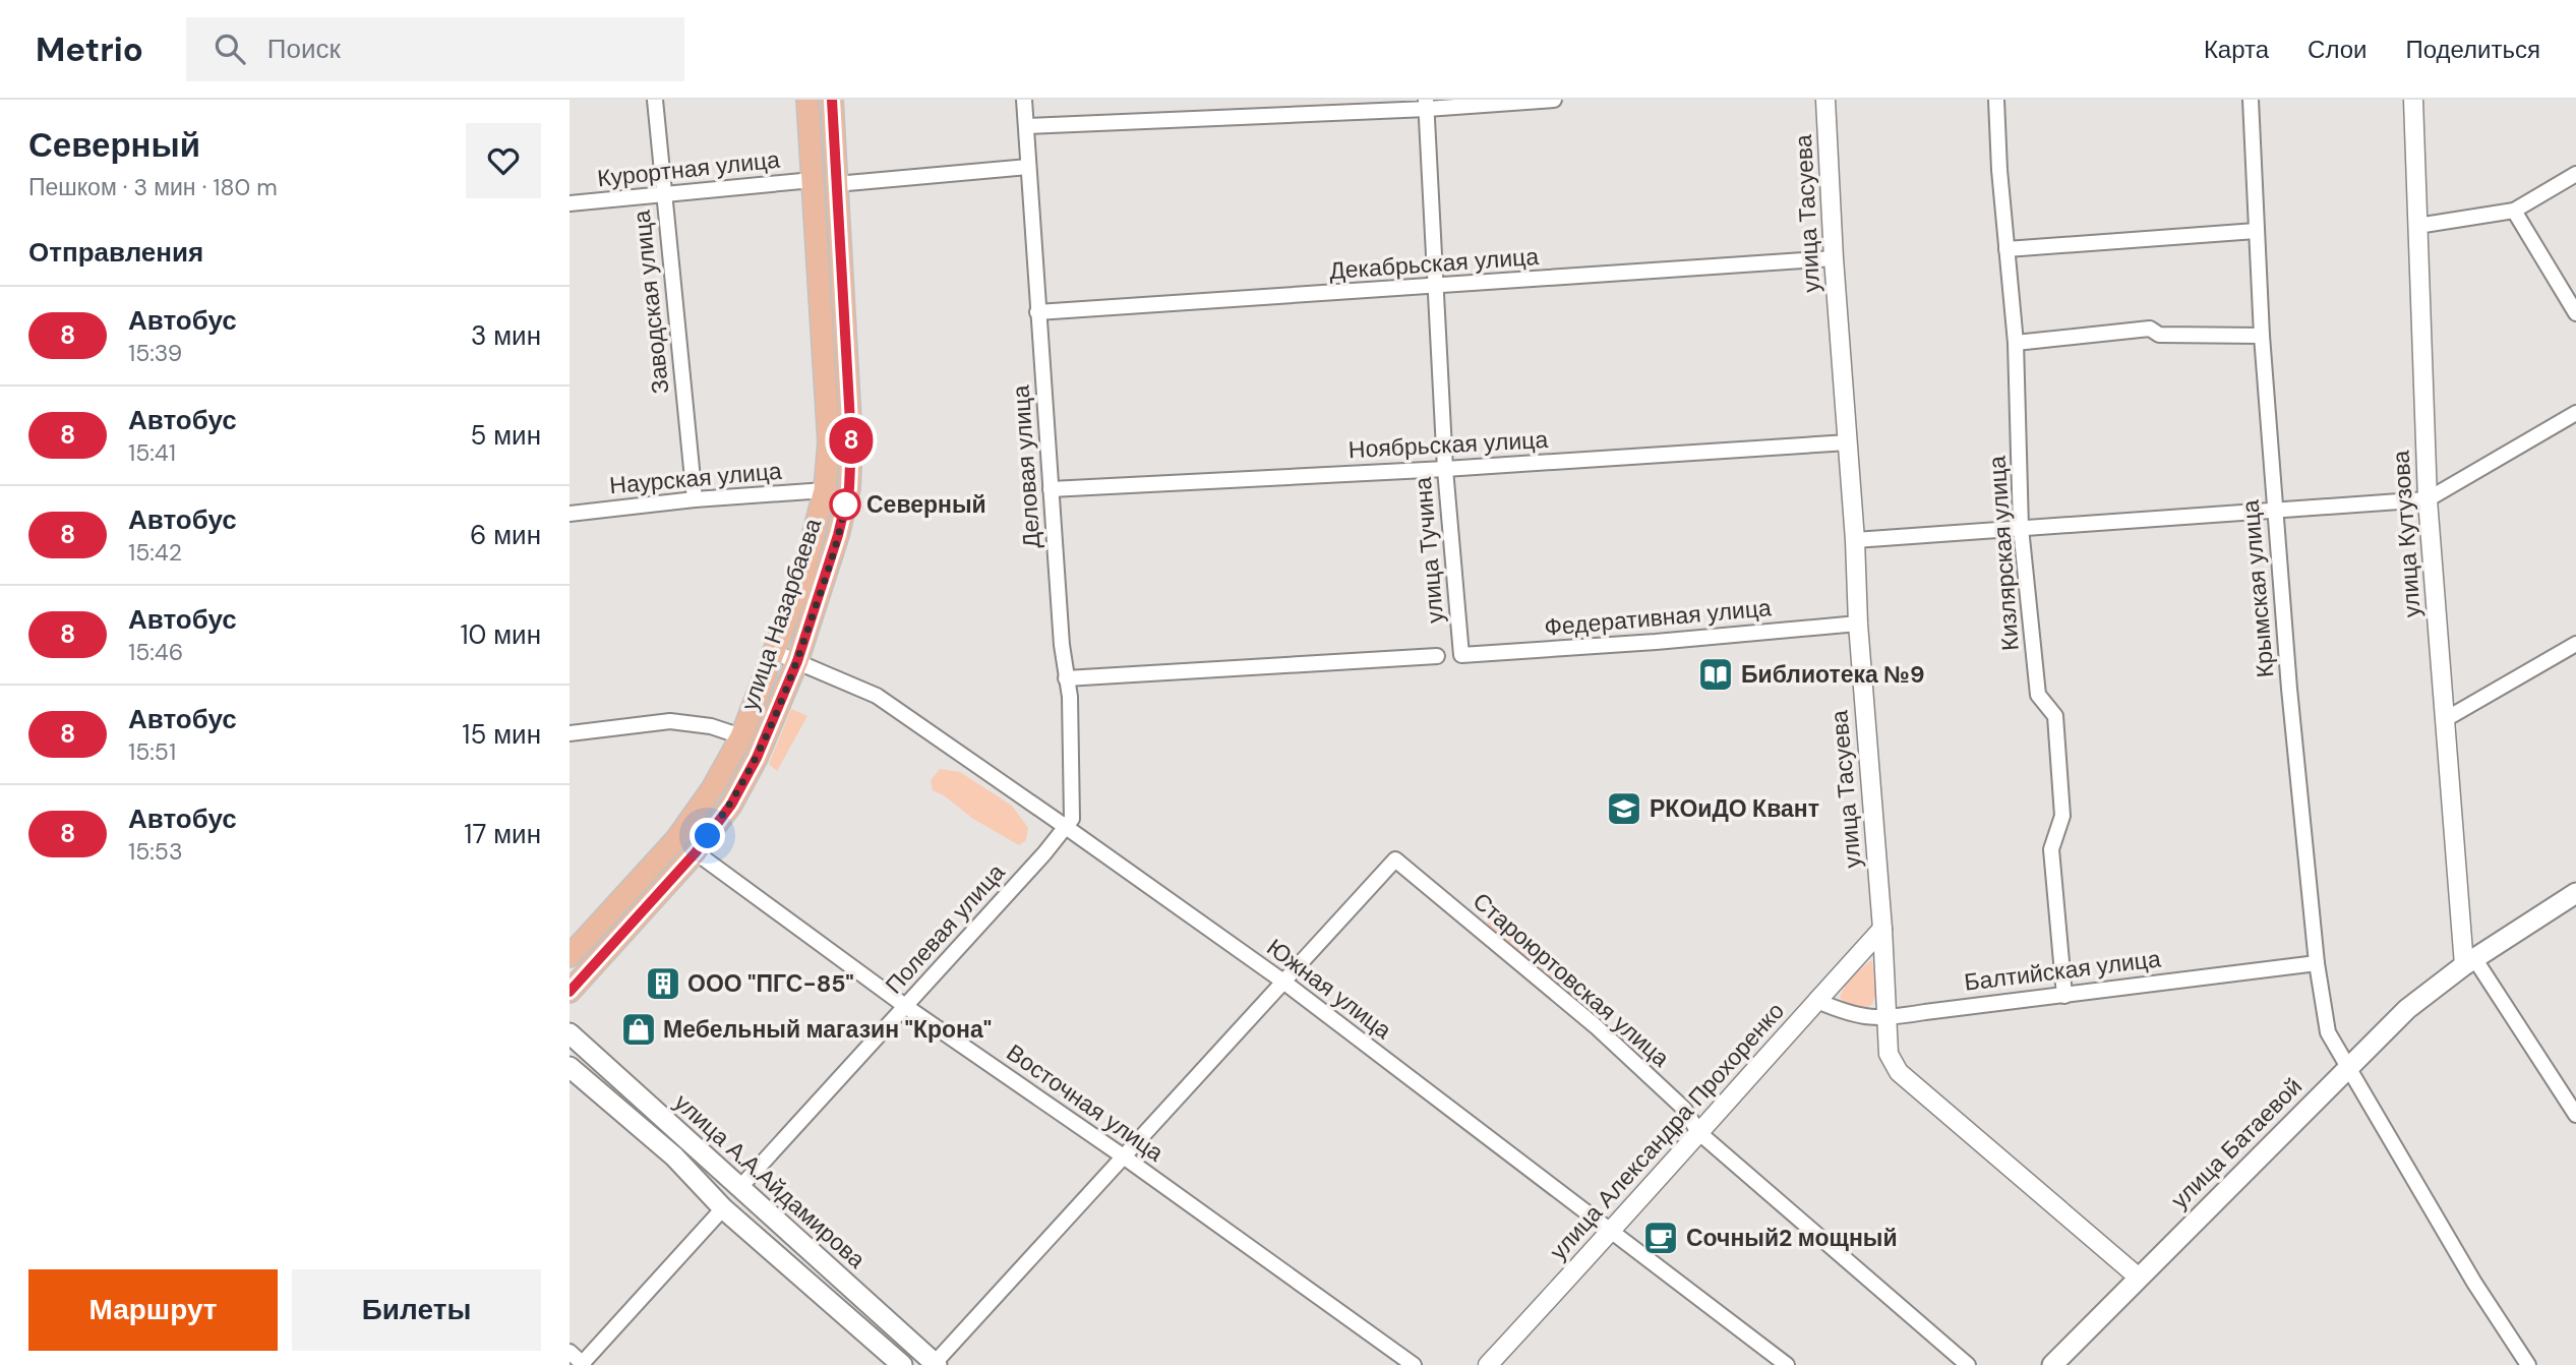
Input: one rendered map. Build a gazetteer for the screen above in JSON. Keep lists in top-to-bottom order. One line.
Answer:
{"streets":{"main road":["улица Назарбаева","улица Батаевой","улица А.А.Айдамирова"],"street":["Курортная улица","улица Тасуева","Декабрьская улица","Заводская улица","Ноябрьская улица","Деловая улица","Наурская улица","улица Кутузова","улица Тучина","Кизлярская улица","Крымская улица","Федеративная улица","Полевая улица","Балтийская улица","Староюртовская улица","Южная улица","Восточная улица","улица Александра Прохоренко"]},"crossings":[["Курортная улица","Заводская улица"],["Курортная улица","улица Назарбаева"],["улица Тасуева","Декабрьская улица"],["улица Тасуева","Ноябрьская улица"],["улица Тасуева","Федеративная улица"],["улица Тасуева","Балтийская улица"],["улица Тасуева","улица Александра Прохоренко"],["улица Тасуева","улица Батаевой"],["Декабрьская улица","Деловая улица"],["Декабрьская улица","улица Тучина"],["Заводская улица","Наурская улица"],["Ноябрьская улица","Деловая улица"],["Ноябрьская улица","улица Тучина"],["Деловая улица","Полевая улица"],["Деловая улица","Южная улица"],["Наурская улица","улица Назарбаева"],["улица Кутузова","улица Батаевой"],["улица Тучина","Федеративная улица"],["Кизлярская улица","Балтийская улица"],["Крымская улица","Балтийская улица"],["Крымская улица","улица Батаевой"],["улица Назарбаева","Южная улица"],["улица Назарбаева","Восточная улица"],["Полевая улица","Южная улица"],["Полевая улица","Восточная улица"],["Полевая улица","улица А.А.Айдамирова"],["Балтийская улица","улица Александра Прохоренко"],["Староюртовская улица","Южная улица"],["Староюртовская улица","улица Александра Прохоренко"],["Южная улица","улица Александра Прохоренко"]],"places":{"other":["Северный"],"library":["Библиотека №9"],"school or university":["РКОиДО Квант"],"building":["ООО \"ПГС-85\""],"shop":["Мебельный магазин \"Крона\""],"cafe":["Сочный2 мощный"]},"lines":["bus line 8"],"page":{"header":"Metrio","search":"Поиск","nav":["Карта","Слои","Поделиться"],"heading":[["Северный","Пешком · 3 мин · 180 m"],"Отправления"],"on_map":"8","list":[{"mark":"8","name":"Автобус","note":"15:39","value":"3 мин"},{"mark":"8","name":"Автобус","note":"15:41","value":"5 мин"},{"mark":"8","name":"Автобус","note":"15:42","value":"6 мин"},{"mark":"8","name":"Автобус","note":"15:46","value":"10 мин"},{"mark":"8","name":"Автобус","note":"15:51","value":"15 мин"},{"mark":"8","name":"Автобус","note":"15:53","value":"17 мин"}],"buttons":["Маршрут","Билеты"]}}
